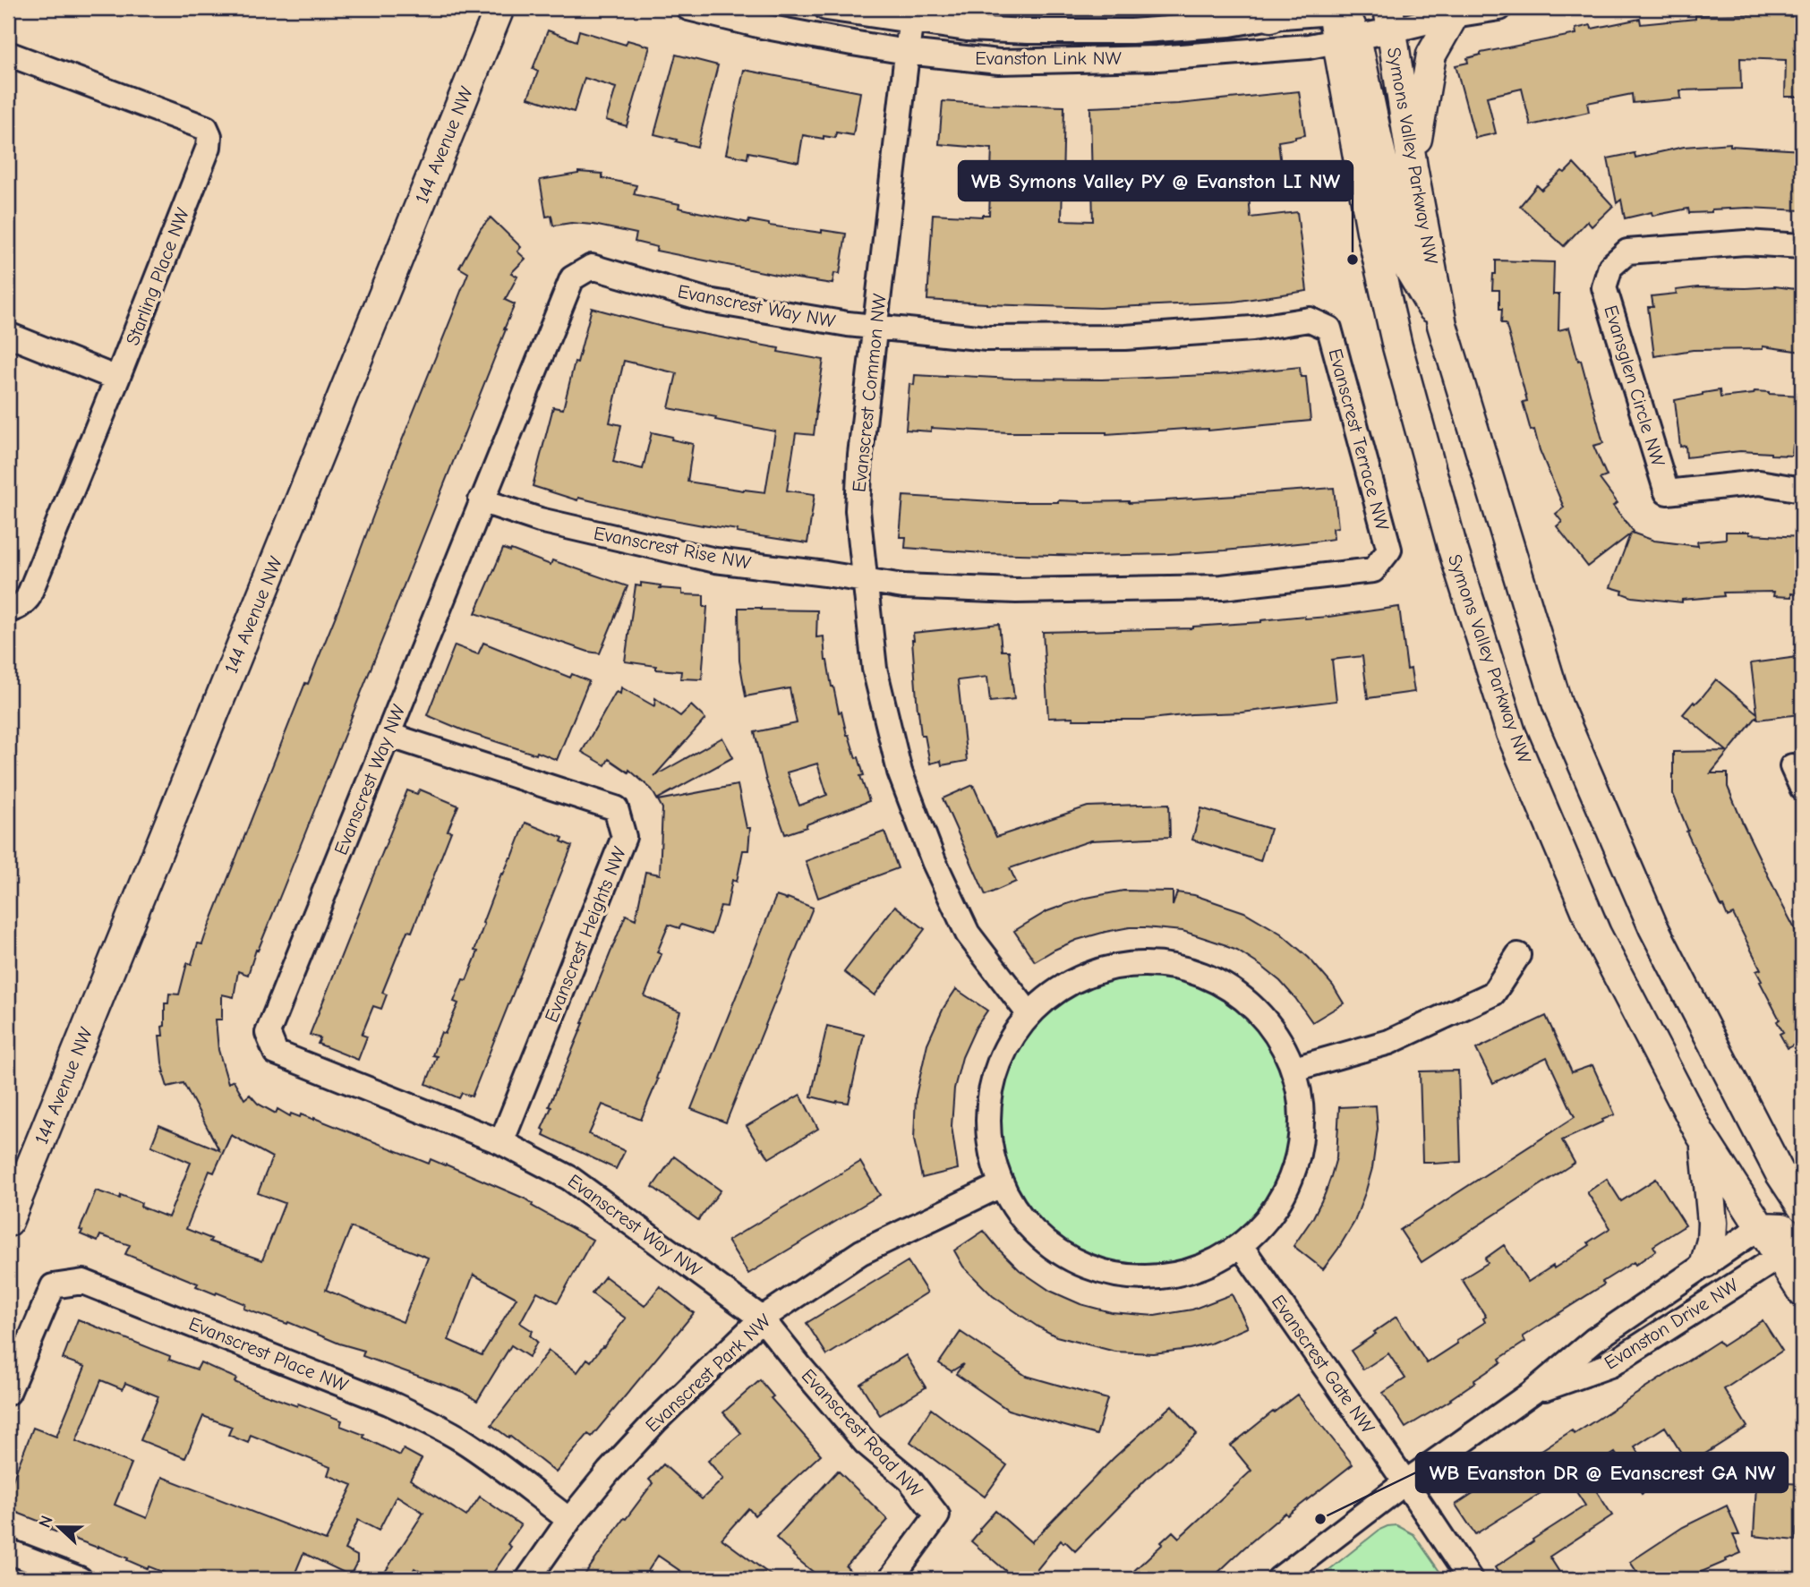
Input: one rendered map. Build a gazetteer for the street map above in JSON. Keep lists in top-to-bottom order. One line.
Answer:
{"streets":{"main road":["144 Avenue NW","Symons Valley Parkway NW"],"street":["Evanston Link NW","Starling Place NW","Evanscrest Way NW","Evansglen Circle NW","Evanscrest Common NW","Evanscrest Terrace NW","Evanscrest Rise NW","Evanscrest Heights NW","Evanston Drive NW","Evanscrest Place NW","Evanscrest Gate NW","Evanscrest Park NW","Evanscrest Road NW"]},"crossings":[["Evanston Link NW","Symons Valley Parkway NW"],["Evanston Link NW","Evanscrest Common NW"],["Symons Valley Parkway NW","Evanston Drive NW"],["Evanscrest Way NW","Evanscrest Common NW"],["Evanscrest Way NW","Evanscrest Terrace NW"],["Evanscrest Way NW","Evanscrest Rise NW"],["Evanscrest Way NW","Evanscrest Heights NW"],["Evanscrest Way NW","Evanscrest Park NW"],["Evanscrest Way NW","Evanscrest Road NW"],["Evanscrest Common NW","Evanscrest Terrace NW"],["Evanscrest Common NW","Evanscrest Rise NW"],["Evanscrest Terrace NW","Evanscrest Rise NW"],["Evanston Drive NW","Evanscrest Gate NW"],["Evanscrest Place NW","Evanscrest Park NW"],["Evanscrest Park NW","Evanscrest Road NW"]],"places":["WB Symons Valley PY @ Evanston LI NW","WB Evanston DR @ Evanscrest GA NW"],"north":"left"}
